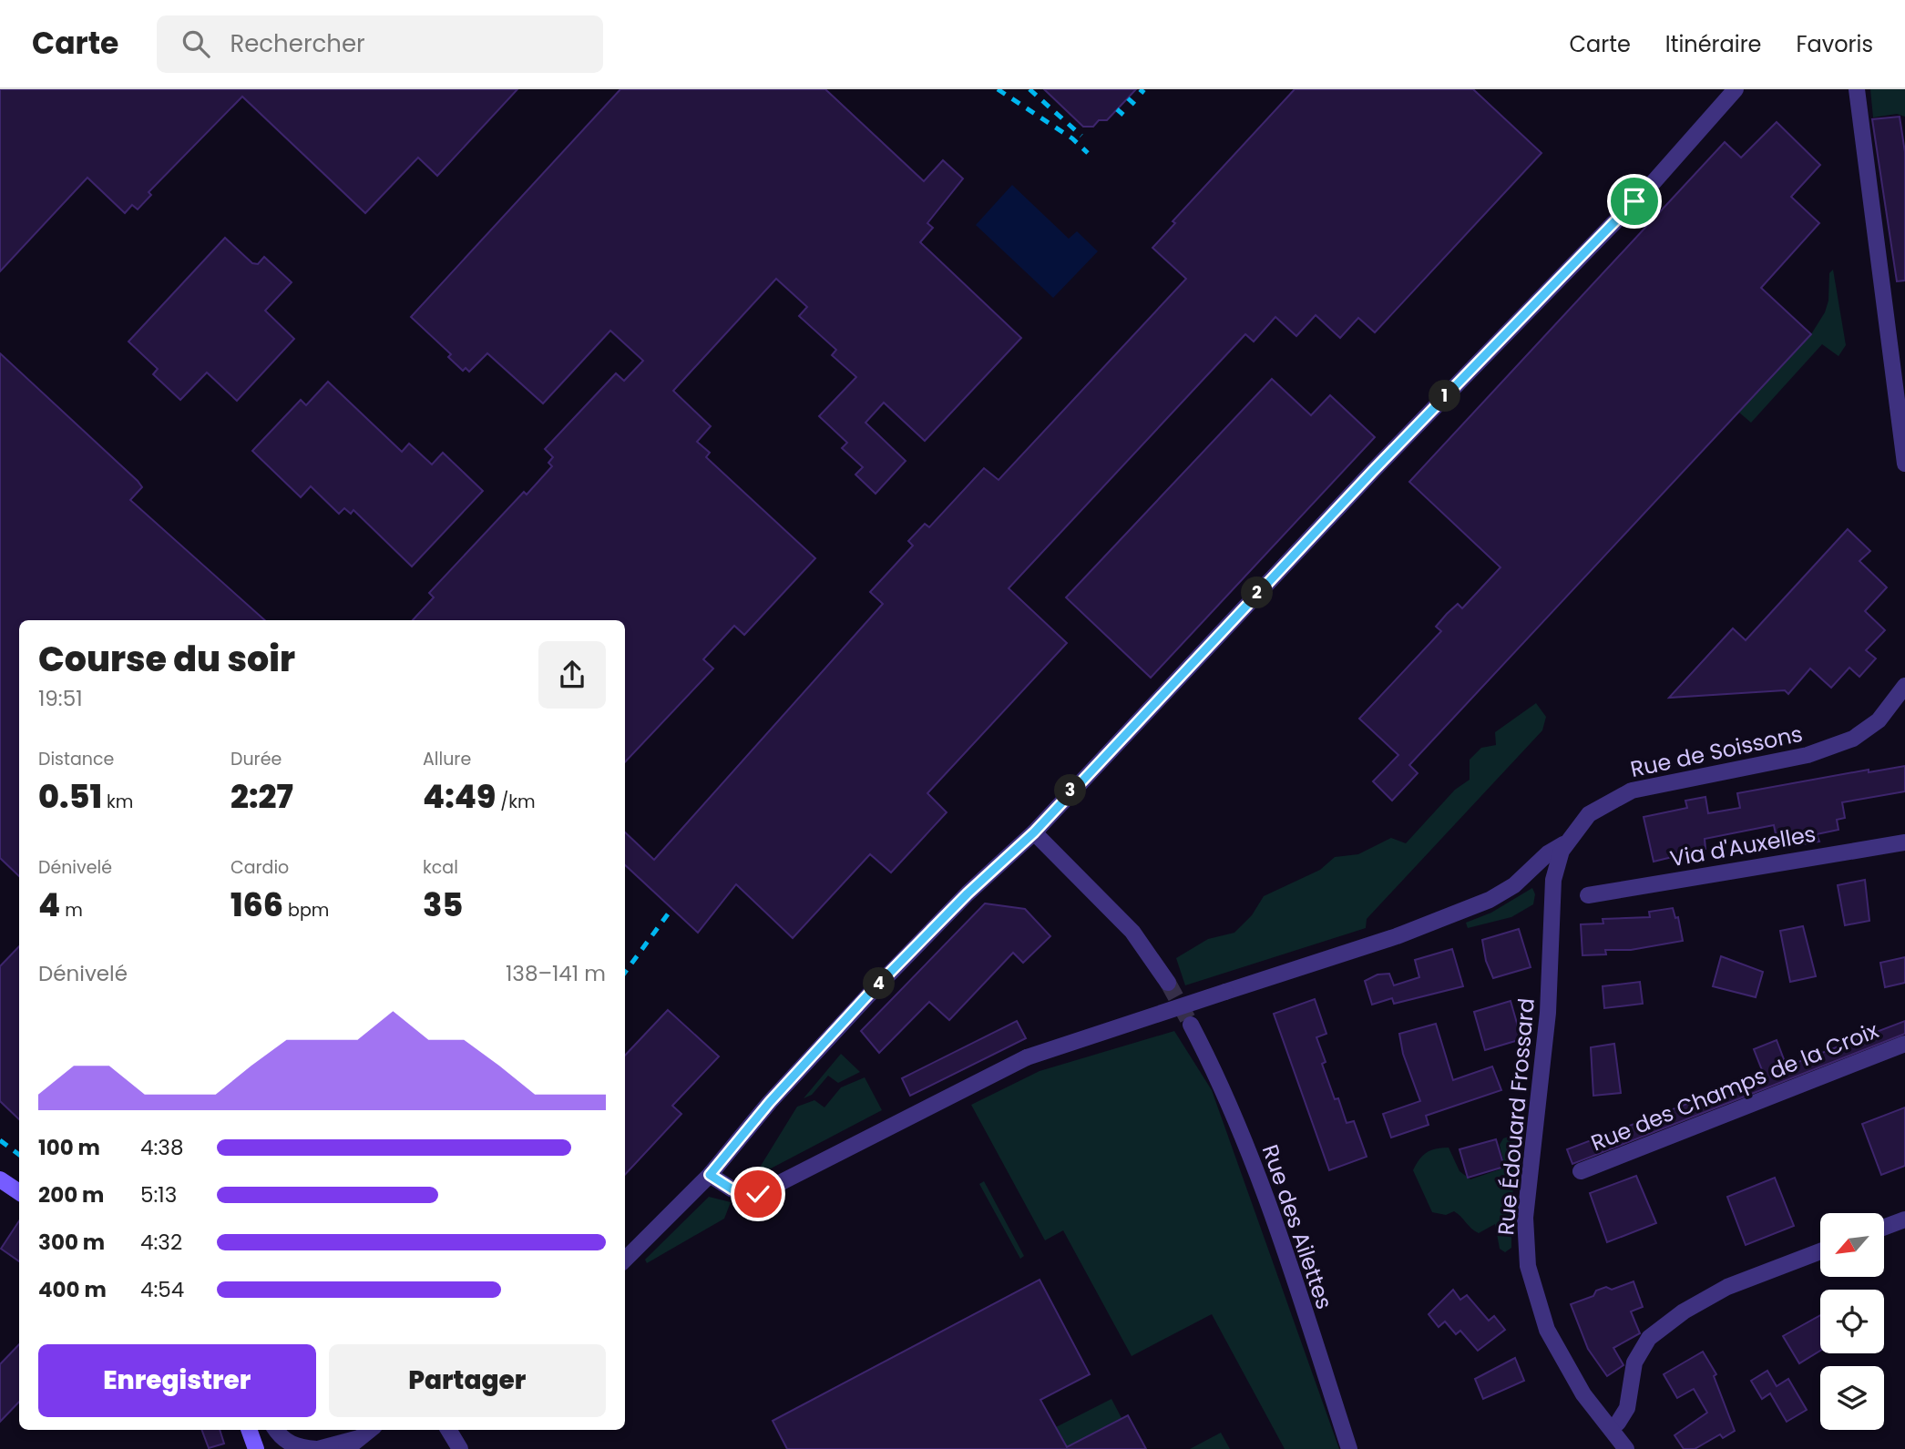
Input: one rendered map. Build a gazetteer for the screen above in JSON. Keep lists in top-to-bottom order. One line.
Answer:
{"streets":{"street":["Rue de Soissons","Via d'Auxelles","Rue des Champs de la Croix","Rue Édouard Frossard","Rue des Ailettes"]},"crossings":[["Rue de Soissons","Rue Édouard Frossard"]],"north":"bottom left","page":{"header":"Carte","search":"Rechercher","nav":["Carte","Itinéraire","Favoris"],"pins":["1","2","3","4"],"heading":["Course du soir","19:51"],"stats":[["Distance","0.51 km"],["Durée","2:27"],["Allure","4:49 /km"],["Dénivelé","4 m"],["Cardio","166 bpm"],["kcal","35"]],"chart":["Dénivelé","138–141 m"],"list":[{"name":"100 m","note":"4:38"},{"name":"200 m","note":"5:13"},{"name":"300 m","note":"4:32"},{"name":"400 m","note":"4:54"}],"buttons":["Enregistrer","Partager"]}}
